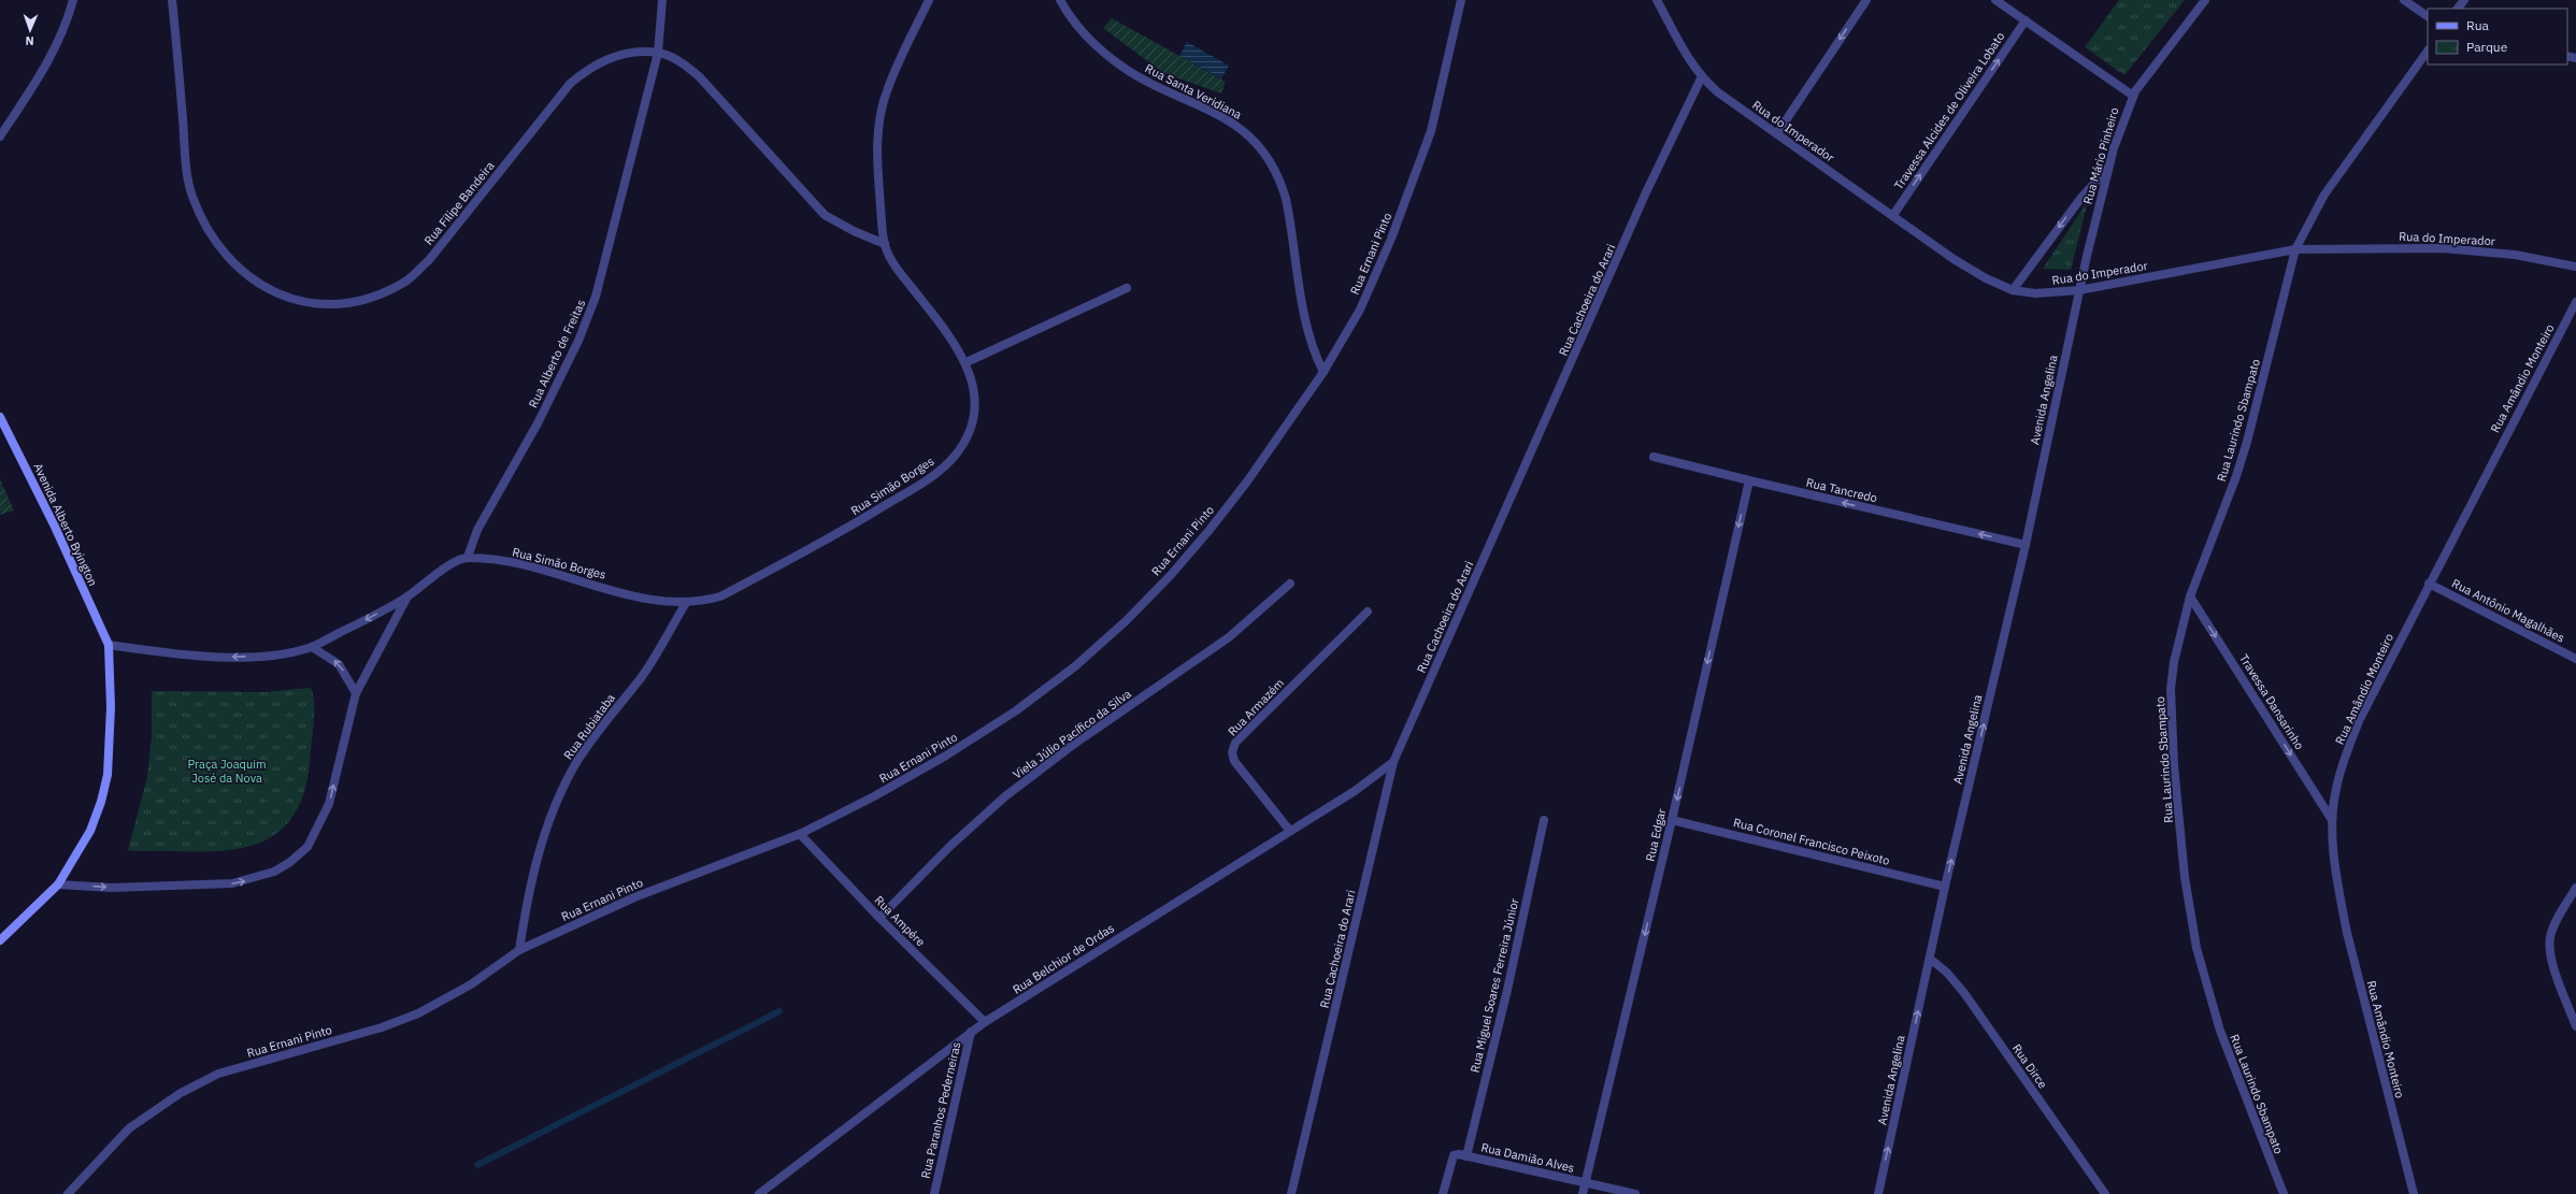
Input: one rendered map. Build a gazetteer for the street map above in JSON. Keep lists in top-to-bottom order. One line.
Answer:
{"streets":{"main road":["Avenida Alberto Byington"],"street":["Rua Santa Veridiana","Travessa Alcides de Oliveira Lobato","Rua do Imperador","Rua Mário Pinheiro","Rua Filipe Bandeira","Rua Ernani Pinto","Rua Cachoeira do Arari","Rua Alberto de Freitas","Rua Amândio Monteiro","Avenida Angelina","Rua Laurindo Sbampato","Rua Simão Borges","Rua Tancredo","Rua Antônio Magalhães","Travessa Dansarinho","Rua Armazém","Rua Rubiataba","Viela Júlio Pacífico da Silva","Rua Edgar","Rua Coronel Francisco Peixoto","Rua Ampére","Rua Belchior de Ordas","Rua Miguel Soares Ferreira Júnior","Rua Dirce","Rua Paranhos Pederneiras","Rua Damião Alves"]},"crossings":[["Rua Santa Veridiana","Rua Ernani Pinto"],["Travessa Alcides de Oliveira Lobato","Rua do Imperador"],["Rua do Imperador","Rua Mário Pinheiro"],["Rua do Imperador","Rua Cachoeira do Arari"],["Rua do Imperador","Avenida Angelina"],["Rua do Imperador","Rua Laurindo Sbampato"],["Rua Mário Pinheiro","Avenida Angelina"],["Rua Filipe Bandeira","Rua Alberto de Freitas"],["Rua Filipe Bandeira","Rua Simão Borges"],["Rua Ernani Pinto","Rua Rubiataba"],["Rua Ernani Pinto","Rua Ampére"],["Rua Cachoeira do Arari","Rua Belchior de Ordas"],["Rua Alberto de Freitas","Rua Simão Borges"],["Rua Amândio Monteiro","Rua Antônio Magalhães"],["Rua Amândio Monteiro","Travessa Dansarinho"],["Avenida Angelina","Rua Tancredo"],["Avenida Angelina","Rua Coronel Francisco Peixoto"],["Avenida Angelina","Rua Dirce"],["Rua Laurindo Sbampato","Travessa Dansarinho"],["Rua Simão Borges","Rua Rubiataba"],["Rua Tancredo","Rua Edgar"],["Rua Armazém","Rua Belchior de Ordas"],["Viela Júlio Pacífico da Silva","Rua Ampére"],["Rua Edgar","Rua Coronel Francisco Peixoto"],["Rua Edgar","Rua Damião Alves"],["Rua Ampére","Rua Belchior de Ordas"],["Rua Belchior de Ordas","Rua Paranhos Pederneiras"],["Rua Miguel Soares Ferreira Júnior","Rua Damião Alves"]],"one_way":["Travessa Alcides de Oliveira Lobato","Avenida Angelina","Rua Tancredo","Travessa Dansarinho","Rua Edgar"],"parks":["Praça Joaquim José da Nova"],"legend":["Rua","Parque"],"north":"bottom"}
